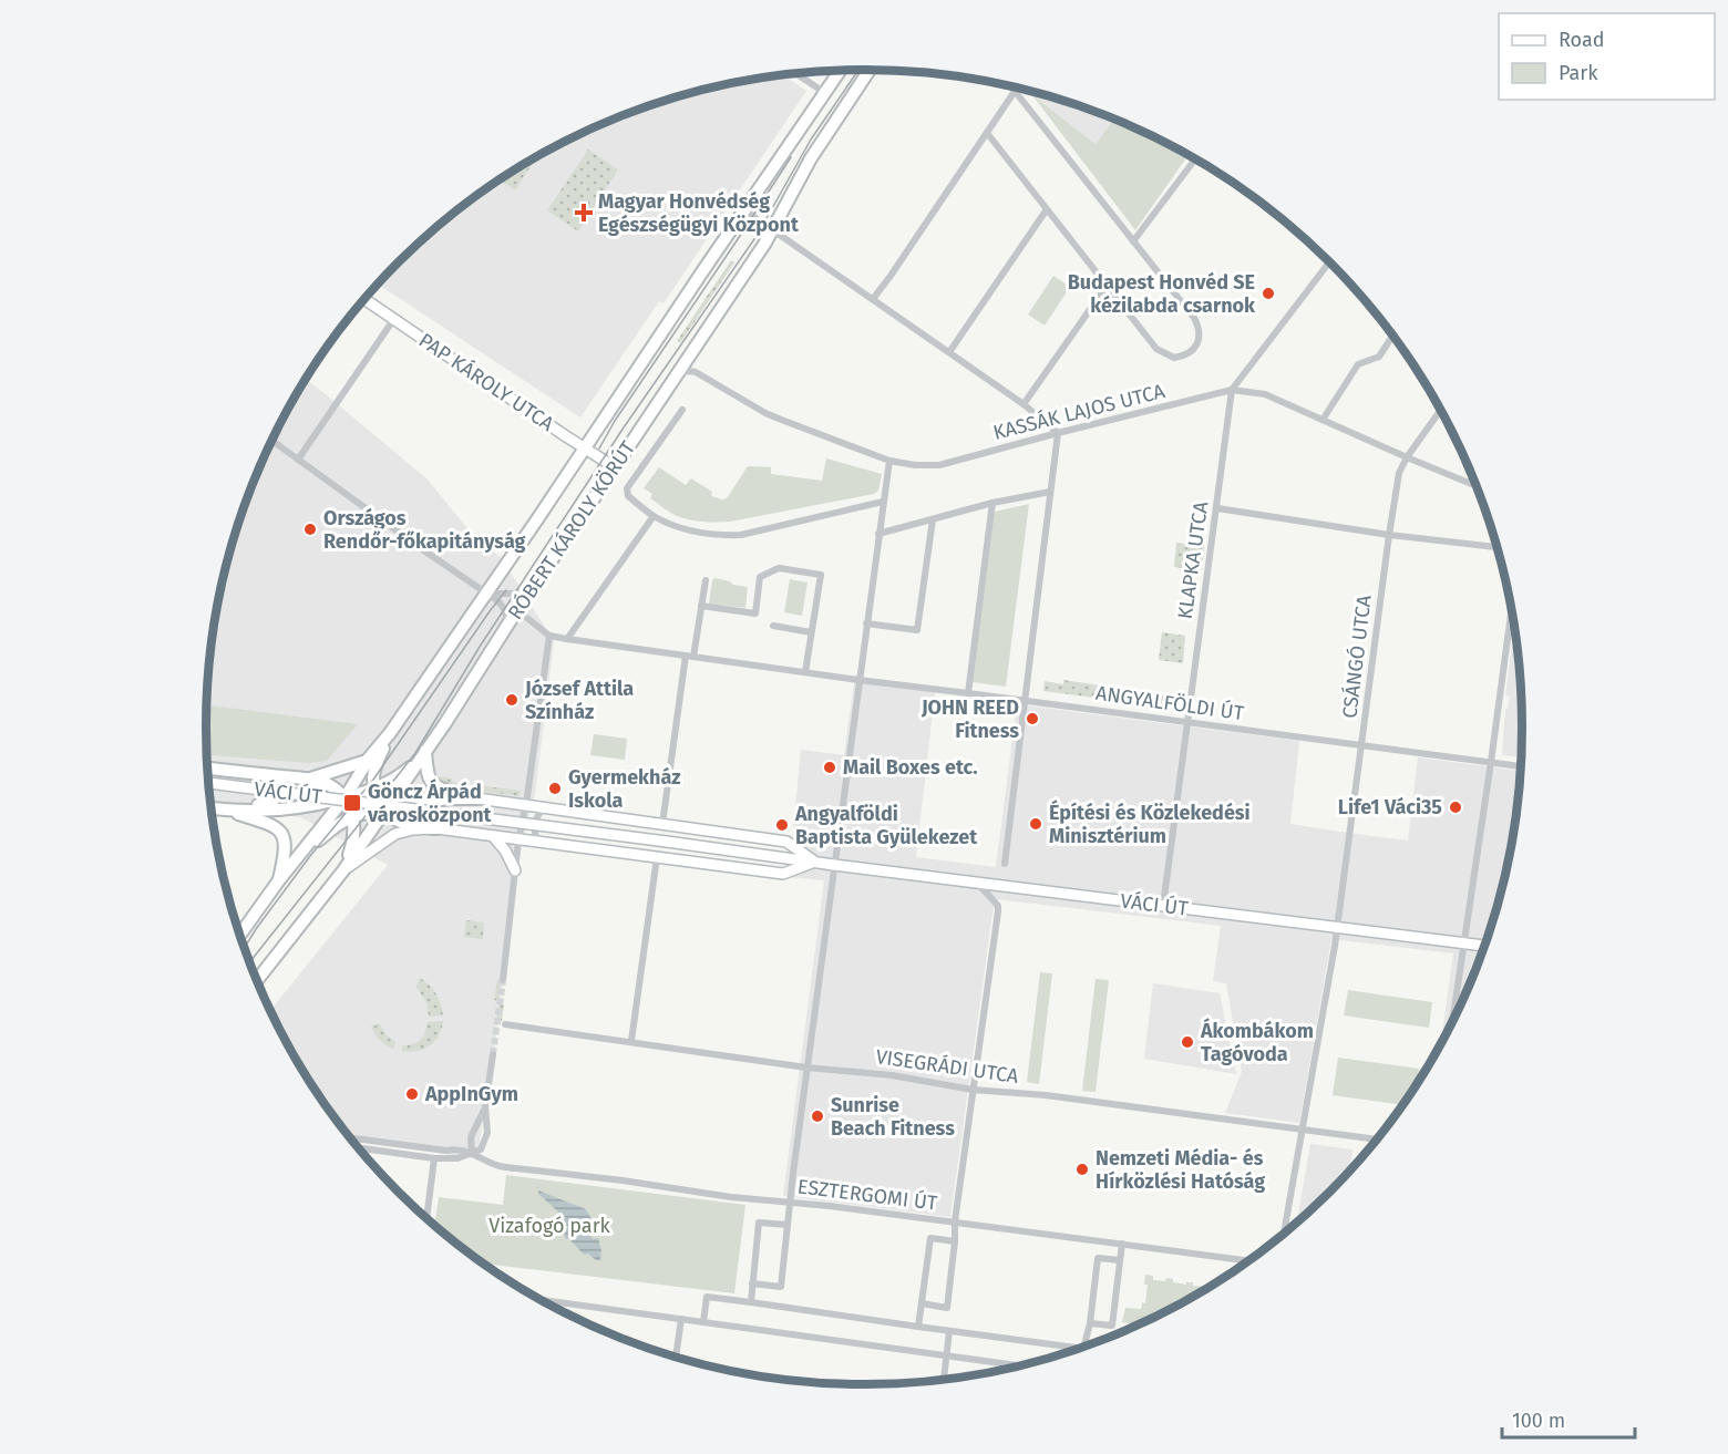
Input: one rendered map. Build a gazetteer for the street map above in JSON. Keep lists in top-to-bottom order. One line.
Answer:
{"streets":{"main road":["PAP KÁROLY UTCA","RÓBERT KÁROLY KÖRÚT","VÁCI ÚT"],"street":["KASSÁK LAJOS UTCA","KLAPKA UTCA","CSÁNGÓ UTCA","ANGYALFÖLDI ÚT","VISEGRÁDI UTCA","ESZTERGOMI ÚT"]},"crossings":[["PAP KÁROLY UTCA","RÓBERT KÁROLY KÖRÚT"],["KASSÁK LAJOS UTCA","RÓBERT KÁROLY KÖRÚT"],["KASSÁK LAJOS UTCA","KLAPKA UTCA"],["KASSÁK LAJOS UTCA","CSÁNGÓ UTCA"],["RÓBERT KÁROLY KÖRÚT","ANGYALFÖLDI ÚT"],["KLAPKA UTCA","ANGYALFÖLDI ÚT"],["KLAPKA UTCA","VÁCI ÚT"],["CSÁNGÓ UTCA","ANGYALFÖLDI ÚT"],["CSÁNGÓ UTCA","VÁCI ÚT"],["CSÁNGÓ UTCA","VISEGRÁDI UTCA"]],"parks":["Vizafogó park"],"places":{"health":["Magyar Honvédség Egészségügyi Központ"],"other":["Budapest Honvéd SE kézilabda csarnok","Országos Rendőr-főkapitányság","József Attila Színház","JOHN REED Fitness","Mail Boxes etc.","Gyermekház Iskola","Life1 Váci35","Építési és Közlekedési Minisztérium","Angyalföldi Baptista Gyülekezet","Ákombákom Tagóvoda","AppInGym","Sunrise Beach Fitness","Nemzeti Média- és Hírközlési Hatóság"],"transit":["Göncz Árpád városközpont"]},"legend":["Road","Park"],"scale_bar":"100 m"}
